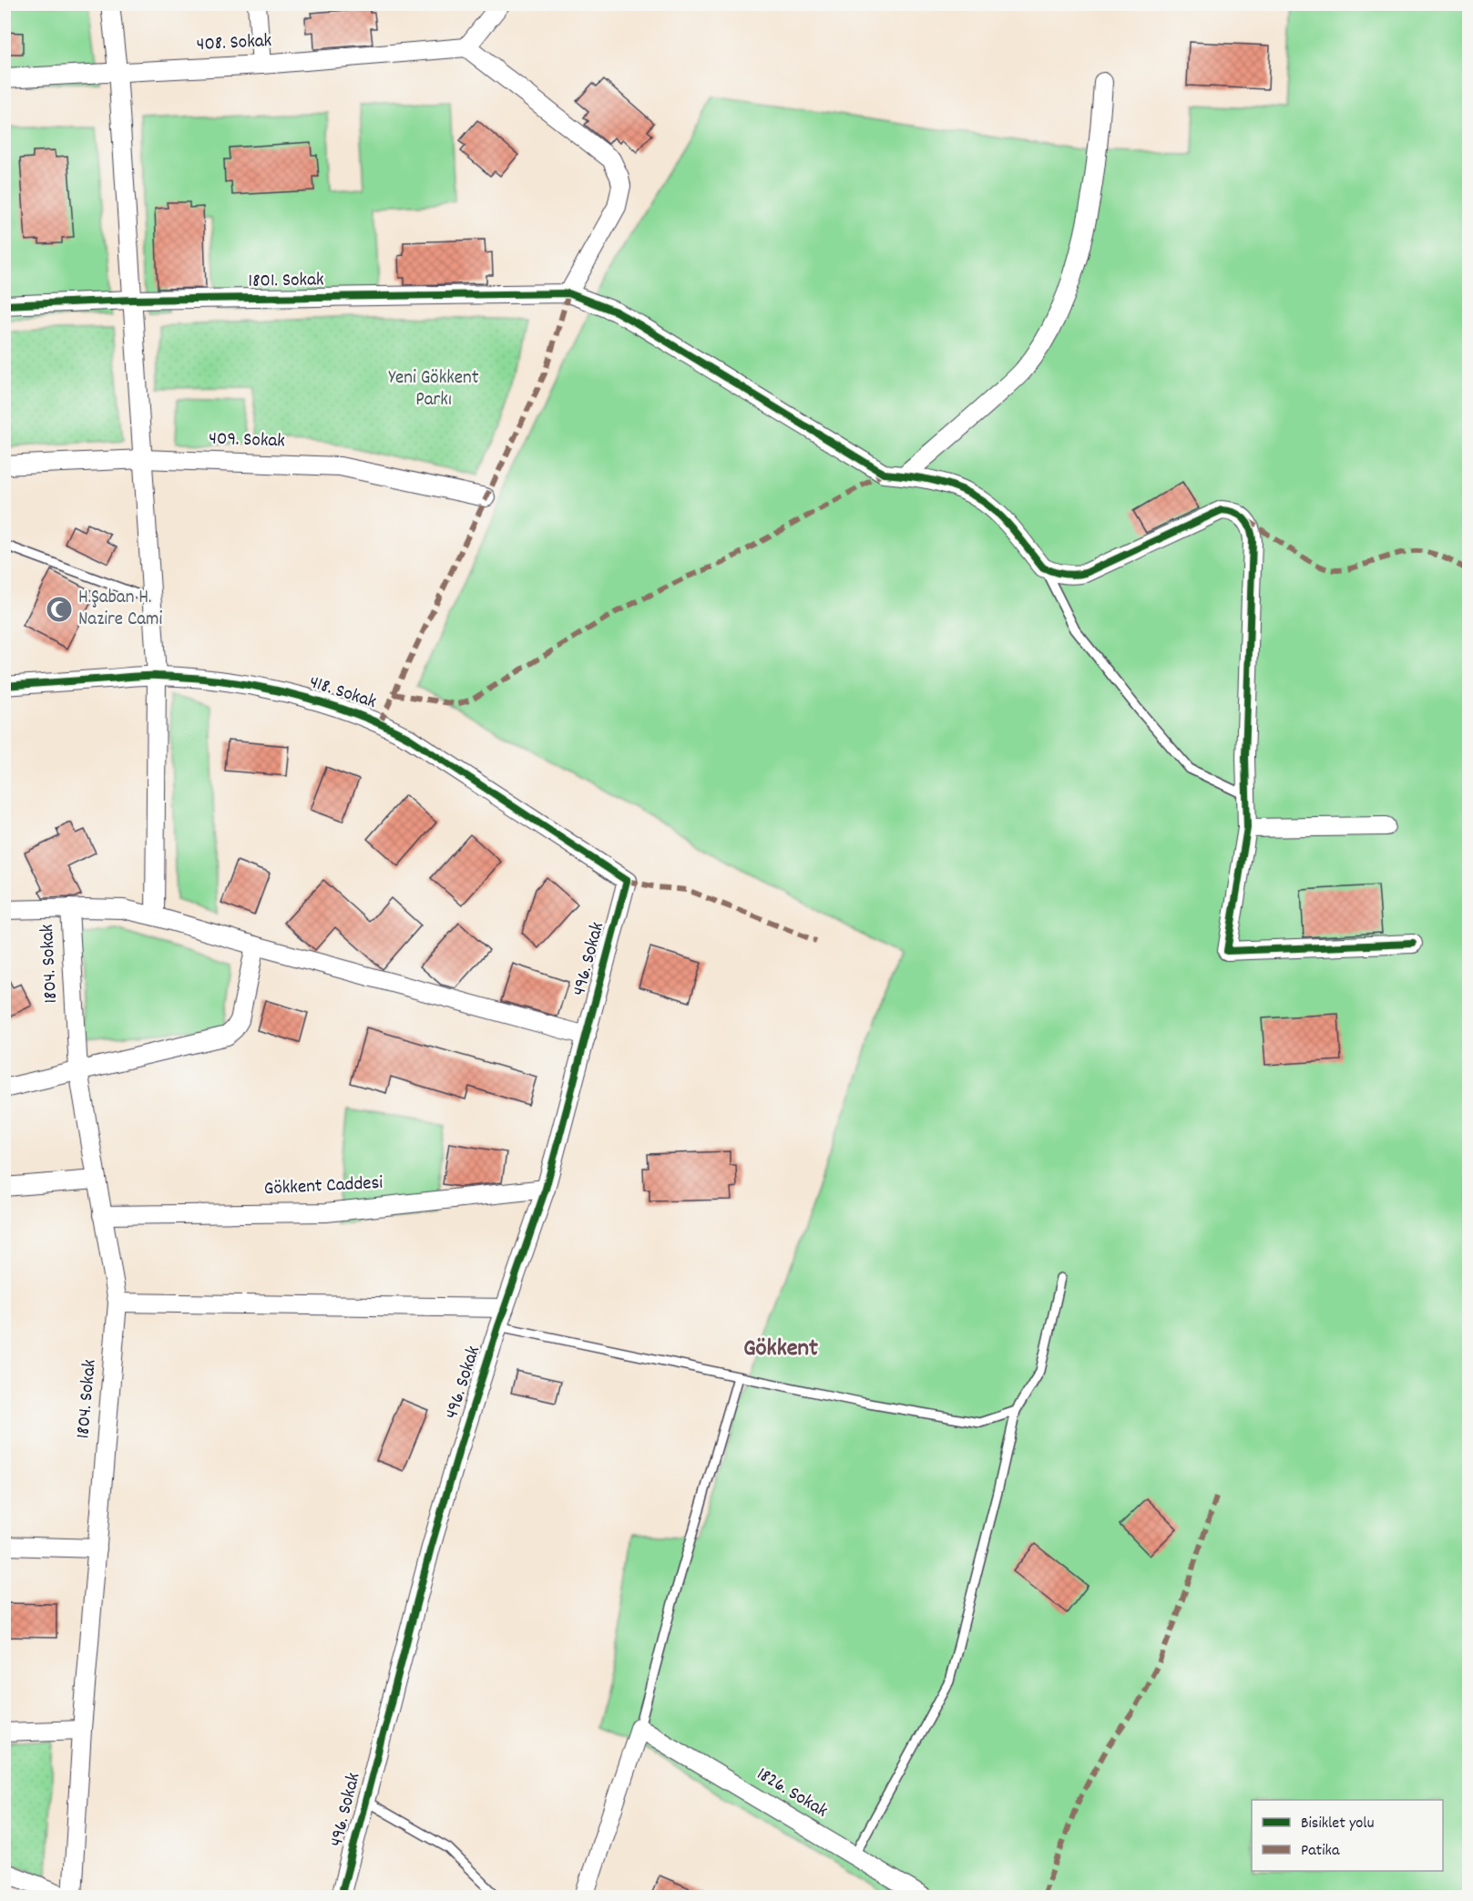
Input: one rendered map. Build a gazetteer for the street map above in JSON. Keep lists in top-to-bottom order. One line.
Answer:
{"streets":{"street":["408. Sokak","1801. Sokak","409. Sokak","418. Sokak","496. Sokak","1804. Sokak","Gökkent Caddesi","1826. Sokak"]},"crossings":[["418. Sokak","496. Sokak"],["496. Sokak","Gökkent Caddesi"],["1804. Sokak","Gökkent Caddesi"]],"districts":["Gökkent"],"parks":["Yeni Gökkent Parkı"],"places":{"mosque":["H.Şaban H. Nazire Cami"]},"legend":["Bisiklet yolu","Patika"]}
